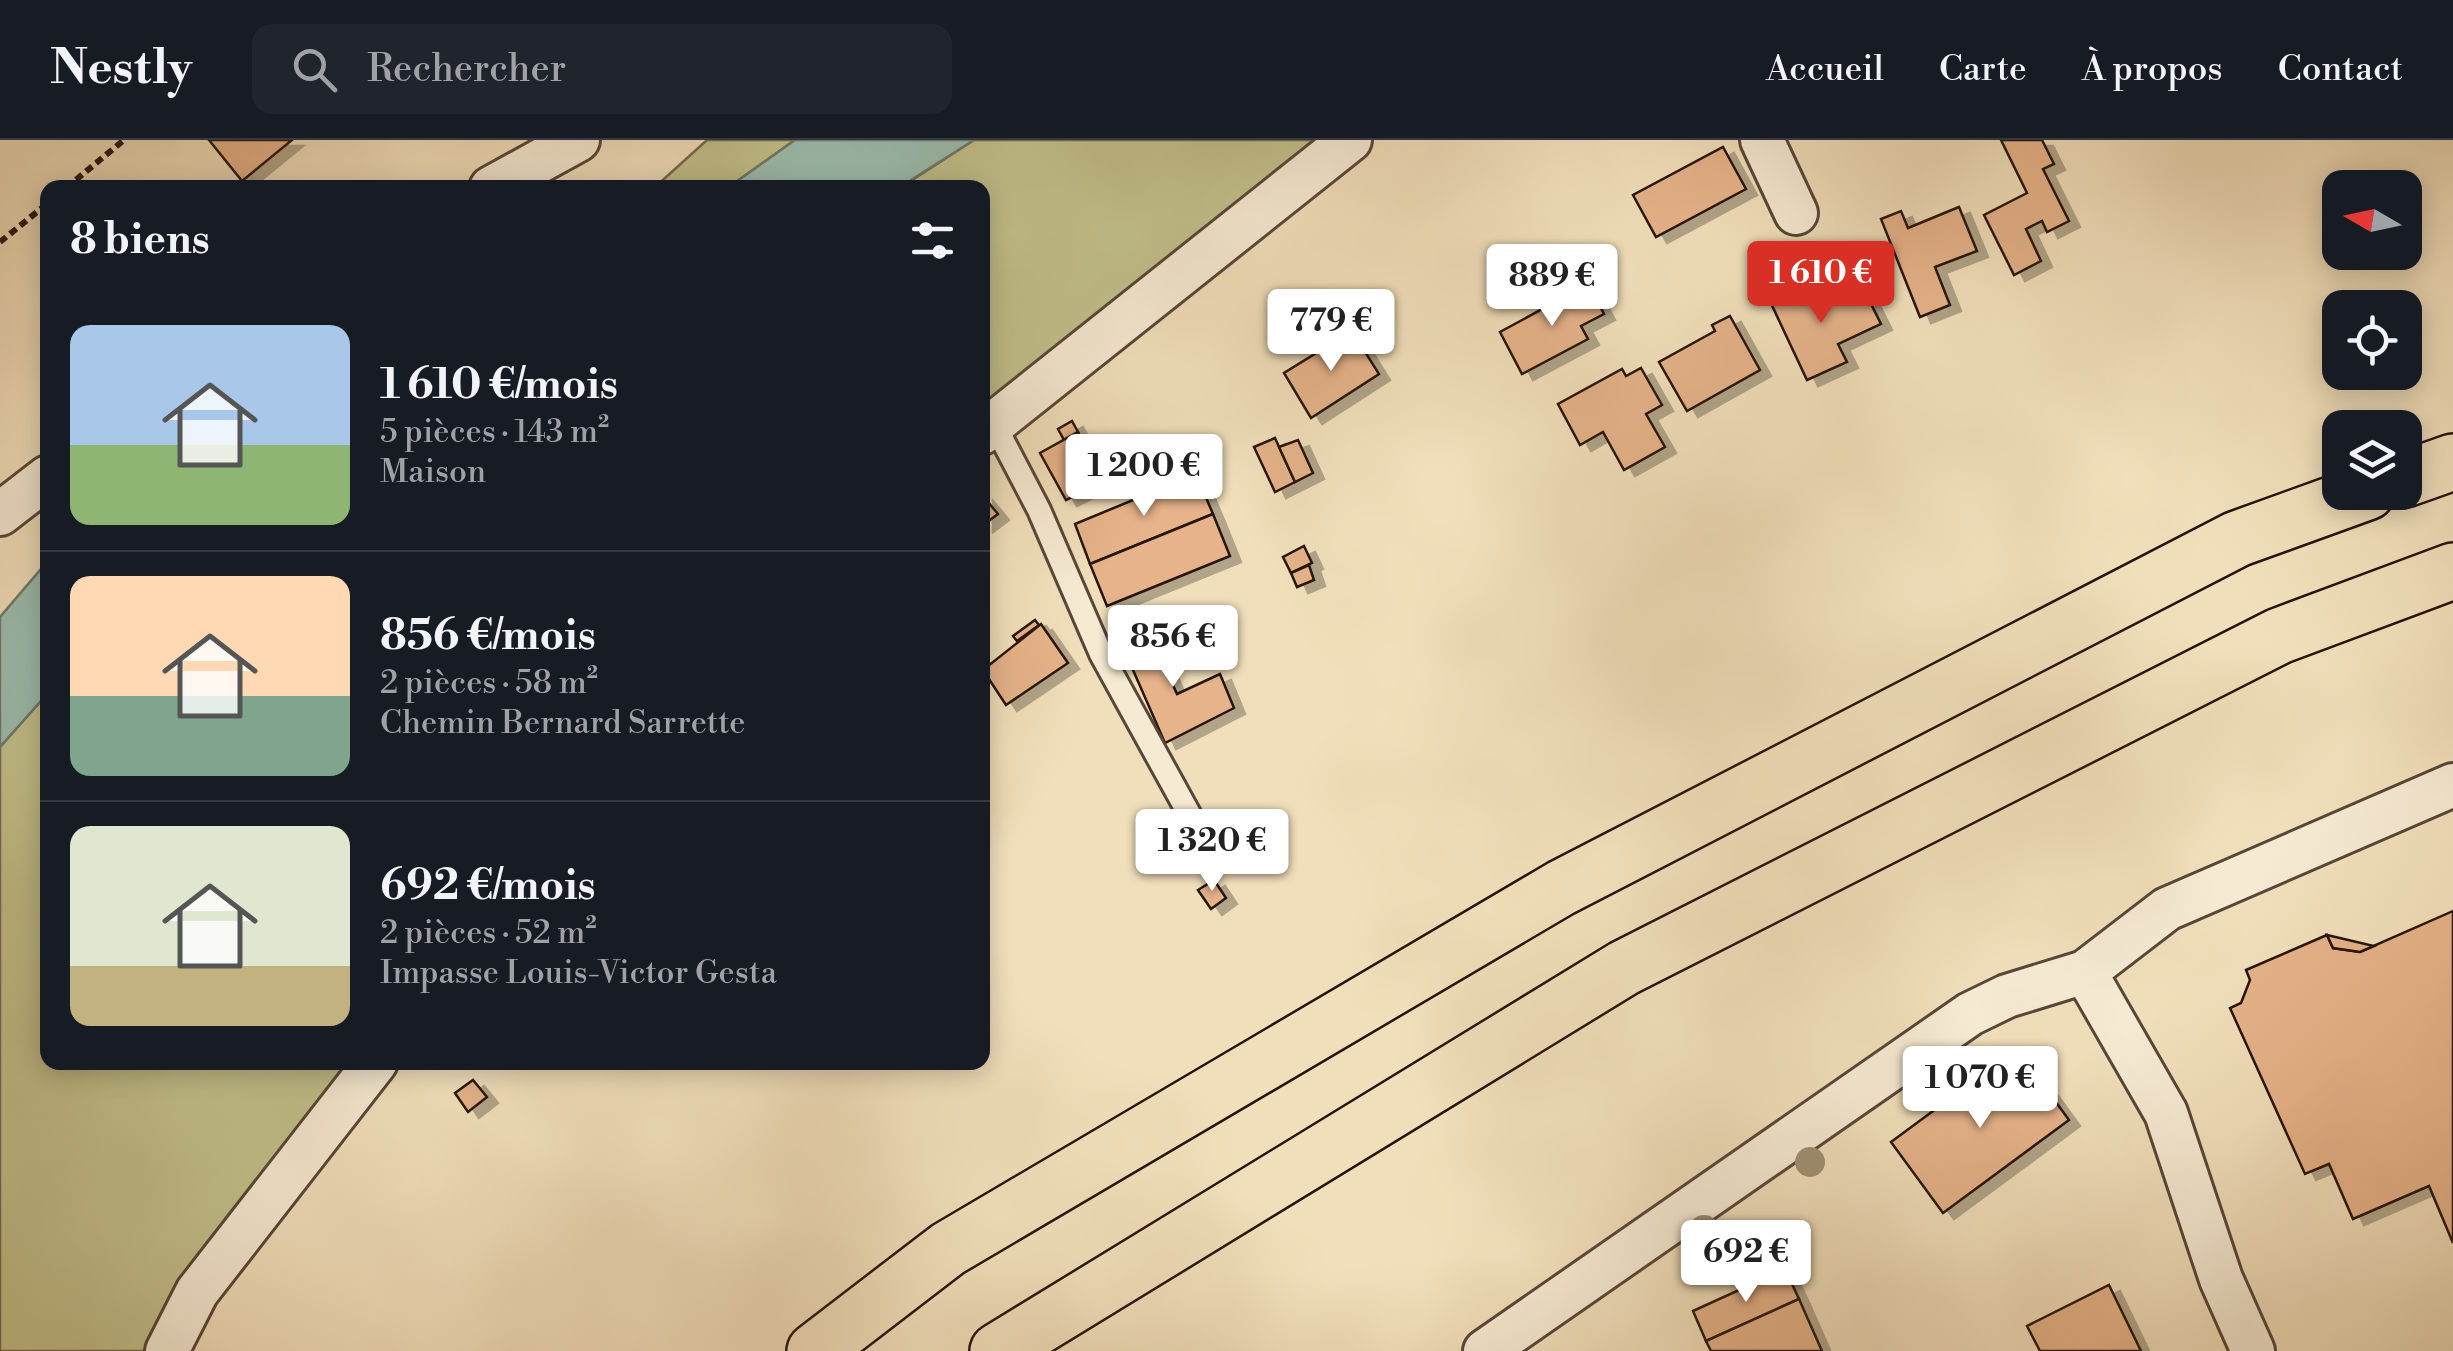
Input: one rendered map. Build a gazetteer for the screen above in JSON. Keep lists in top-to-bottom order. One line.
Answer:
{"north":"left","page":{"header":"Nestly","search":"Rechercher","nav":["Accueil","Carte","À propos","Contact"],"heading":"8 biens","price":["1 610 €","889 €","779 €","1 200 €","856 €","1 320 €","1 070 €","692 €"],"list":[{"name":"1 610 €/mois","note":"5 pièces · 143 m² · Maison"},{"name":"856 €/mois","note":"2 pièces · 58 m² · Chemin Bernard Sarrette"},{"name":"692 €/mois","note":"2 pièces · 52 m² · Impasse Louis-Victor Gesta"}]}}
